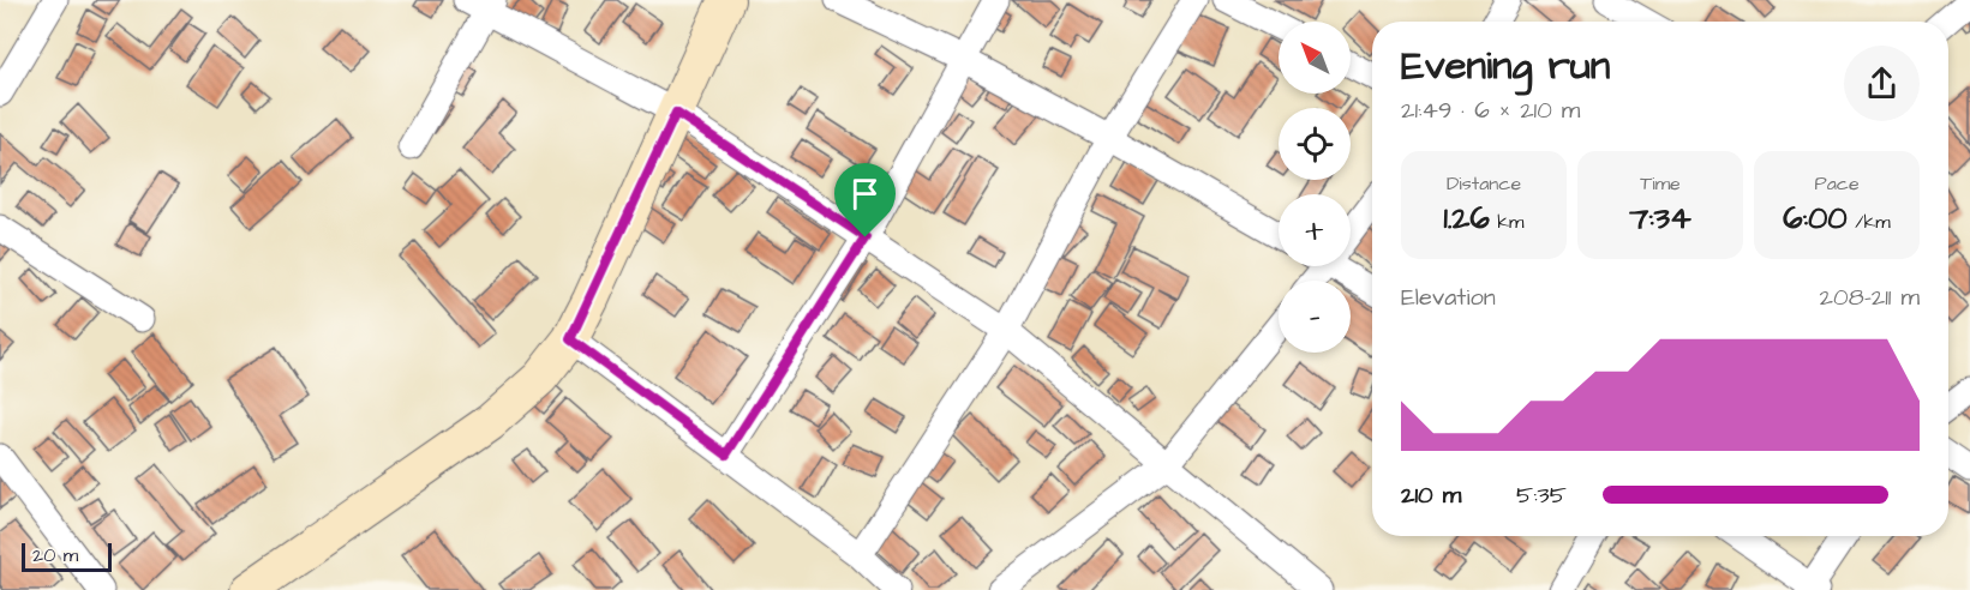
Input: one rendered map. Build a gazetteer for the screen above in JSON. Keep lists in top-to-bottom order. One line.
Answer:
{"scale_bar":"20 m","north":"top left","page":{"map_buttons":["+","−"],"heading":["Evening run","21:49 · 6 × 210 m"],"stats":[["Distance","1.26 km"],["Time","7:34"],["Pace","6:00 /km"]],"chart":["Elevation","208–211 m"],"list":[{"name":"210 m","note":"5:35"}],"scale":"20 m"}}
